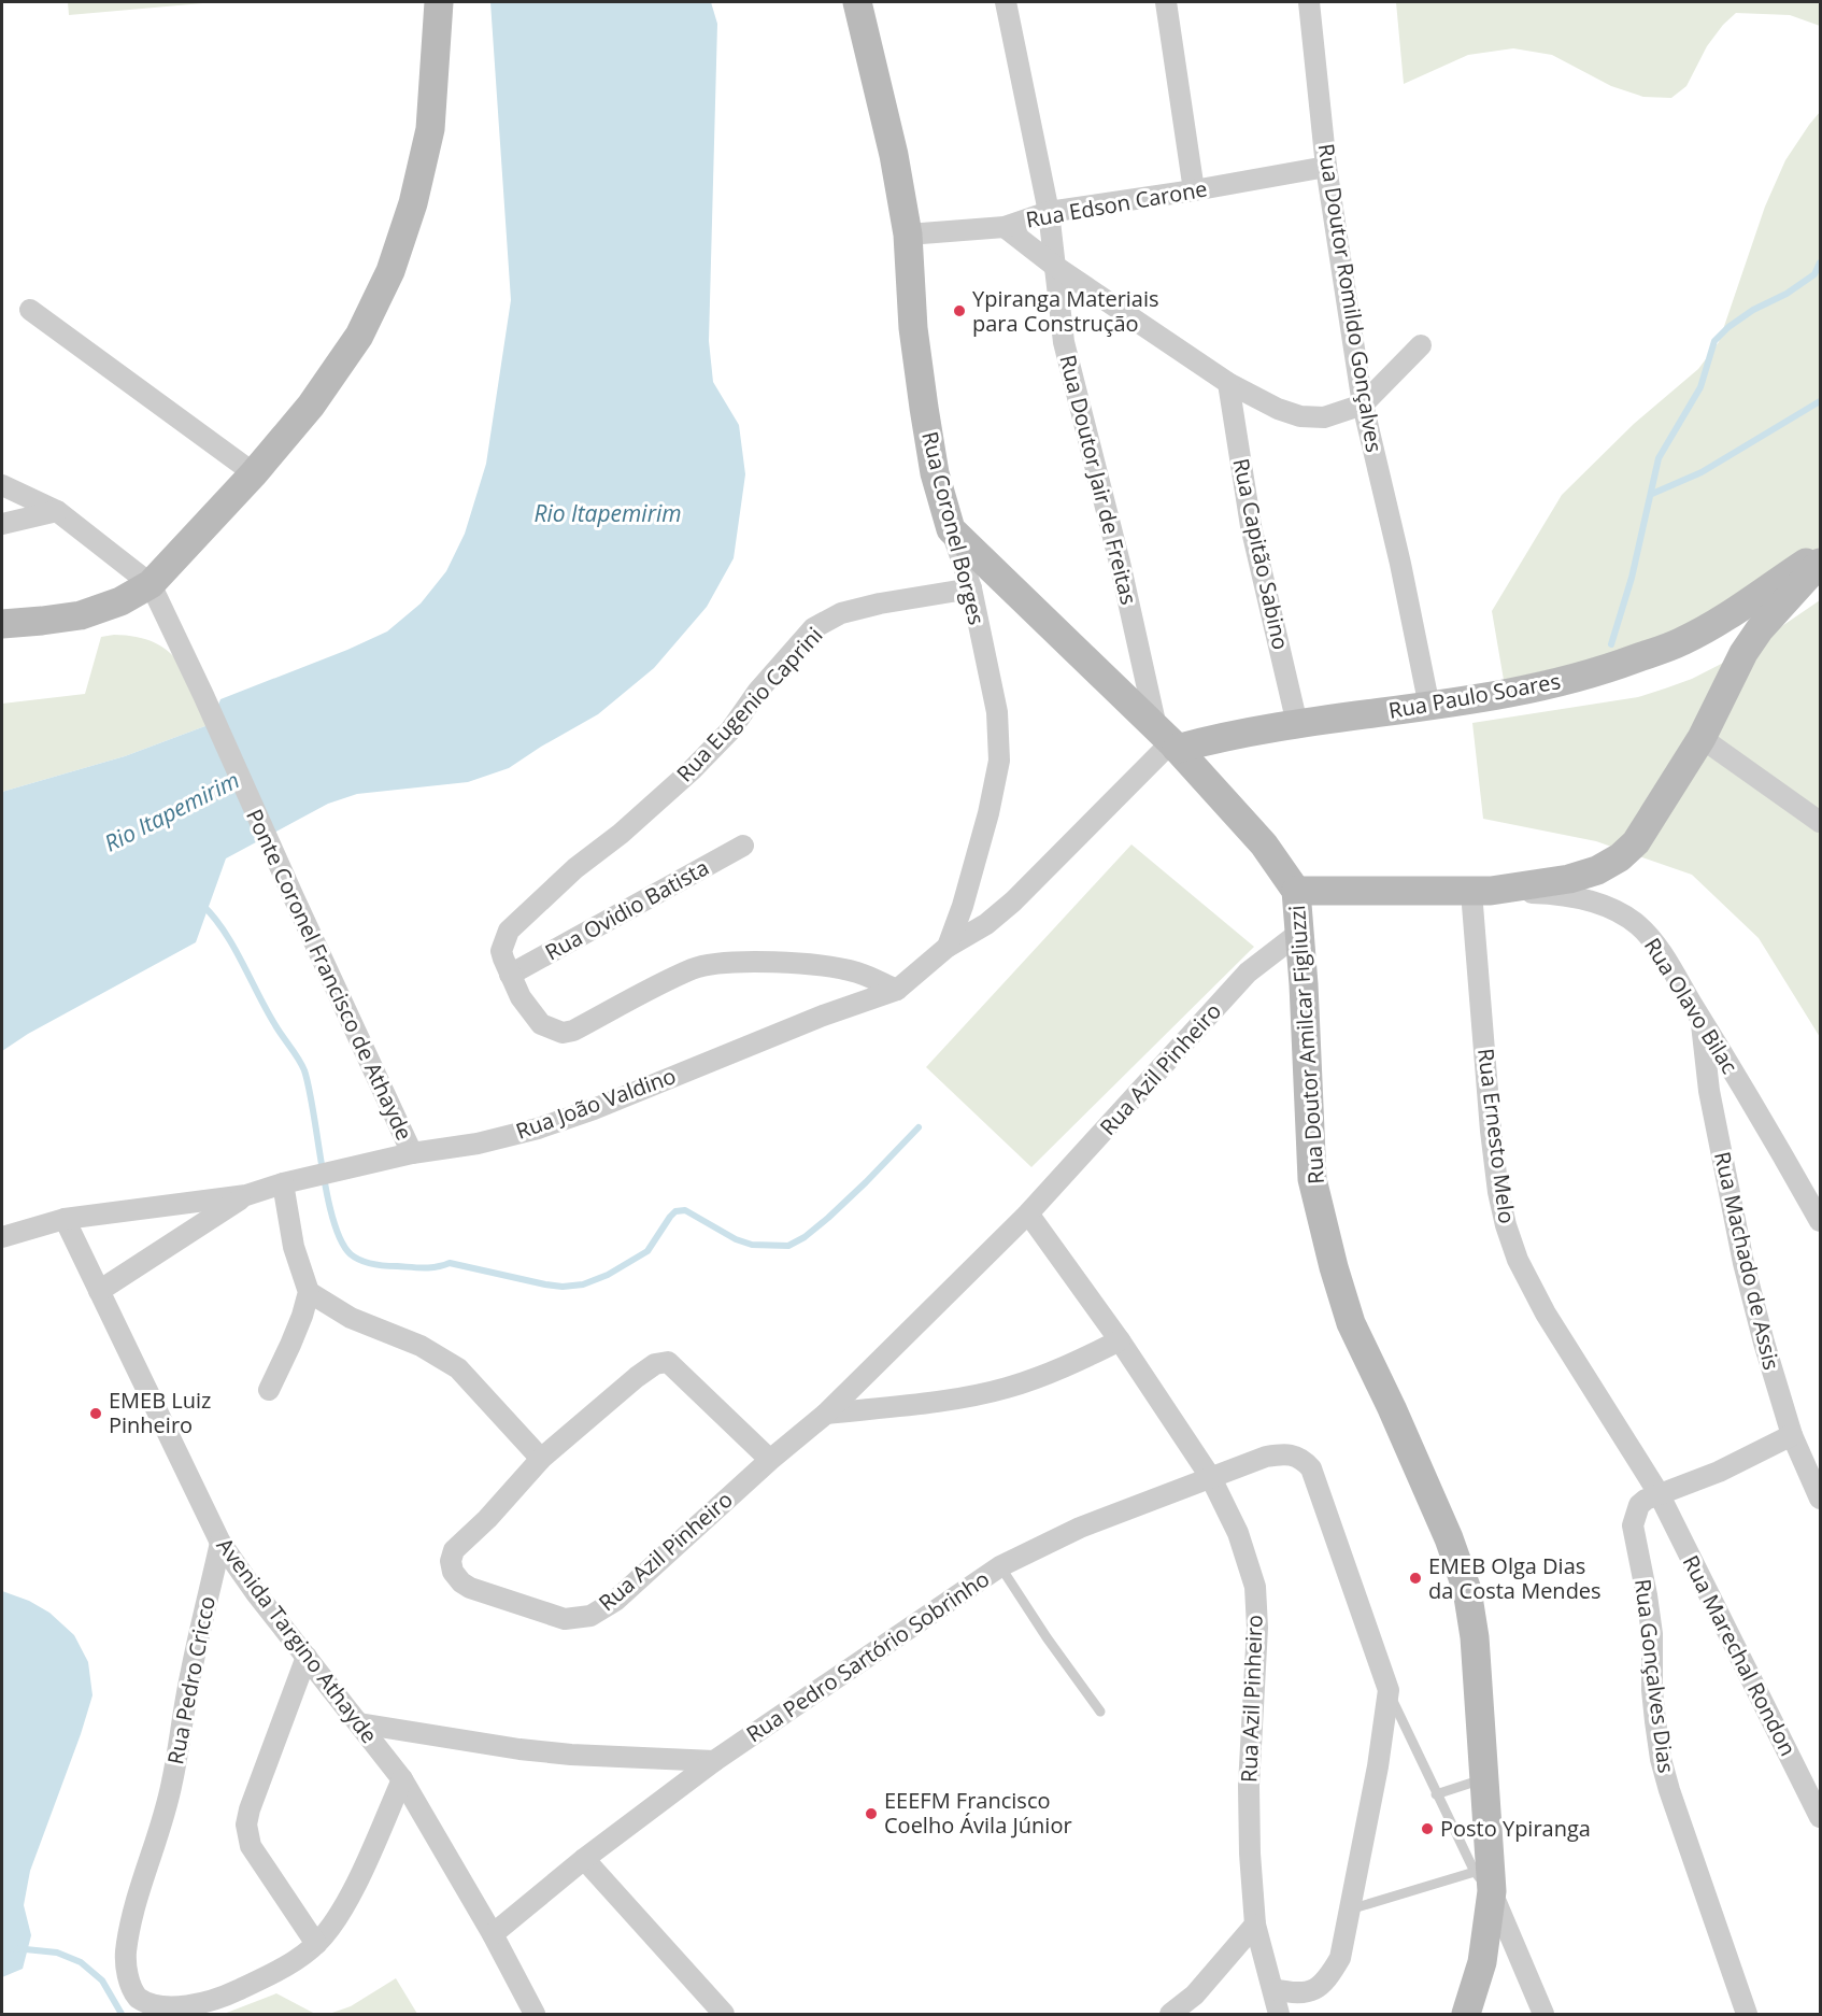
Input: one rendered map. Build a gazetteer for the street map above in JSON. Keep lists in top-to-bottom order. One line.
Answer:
{"streets":{"street":["Rua Edson Carone","Rua Doutor Romildo Gonçalves","Rua Doutor Jair de Freitas","Rua Coronel Borges","Rua Capitão Sabino","Rua Paulo Soares","Rua Eugenio Caprini","Rua Ovidio Batista","Ponte Coronel Francisco de Athayde","Rua Olavo Bilac","Rua Doutor Amilcar Figliuzzi","Rua Azil Pinheiro","Rua João Valdino","Rua Ernesto Melo","Rua Machado de Assis","Avenida Targino Athayde","Rua Marechal Rondon","Rua Pedro Sartório Sobrinho","Rua Gonçalves Dias","Rua Pedro Cricco"]},"crossings":[["Rua Edson Carone","Rua Doutor Romildo Gonçalves"],["Rua Edson Carone","Rua Doutor Jair de Freitas"],["Rua Edson Carone","Rua Coronel Borges"],["Rua Doutor Romildo Gonçalves","Rua Paulo Soares"],["Rua Doutor Jair de Freitas","Rua Paulo Soares"],["Rua Doutor Jair de Freitas","Rua Doutor Amilcar Figliuzzi"],["Rua Coronel Borges","Rua Eugenio Caprini"],["Rua Coronel Borges","Rua Doutor Amilcar Figliuzzi"],["Rua Coronel Borges","Rua João Valdino"],["Rua Capitão Sabino","Rua Paulo Soares"],["Rua Paulo Soares","Rua Doutor Amilcar Figliuzzi"],["Rua Eugenio Caprini","Rua Ovidio Batista"],["Rua Eugenio Caprini","Rua João Valdino"],["Ponte Coronel Francisco de Athayde","Rua João Valdino"],["Rua Olavo Bilac","Rua Doutor Amilcar Figliuzzi"],["Rua Olavo Bilac","Rua Ernesto Melo"],["Rua Olavo Bilac","Rua Machado de Assis"],["Rua Doutor Amilcar Figliuzzi","Rua Azil Pinheiro"],["Rua Azil Pinheiro","Rua Pedro Sartório Sobrinho"],["Rua João Valdino","Avenida Targino Athayde"],["Rua Ernesto Melo","Rua Marechal Rondon"],["Rua Ernesto Melo","Rua Gonçalves Dias"],["Avenida Targino Athayde","Rua Pedro Sartório Sobrinho"],["Avenida Targino Athayde","Rua Pedro Cricco"],["Rua Marechal Rondon","Rua Gonçalves Dias"]],"water":["Rio Itapemirim"],"places":["Ypiranga Materiais para Construção","EMEB Luiz Pinheiro","EMEB Olga Dias da Costa Mendes","EEEFM Francisco Coelho Ávila Júnior","Posto Ypiranga"]}
